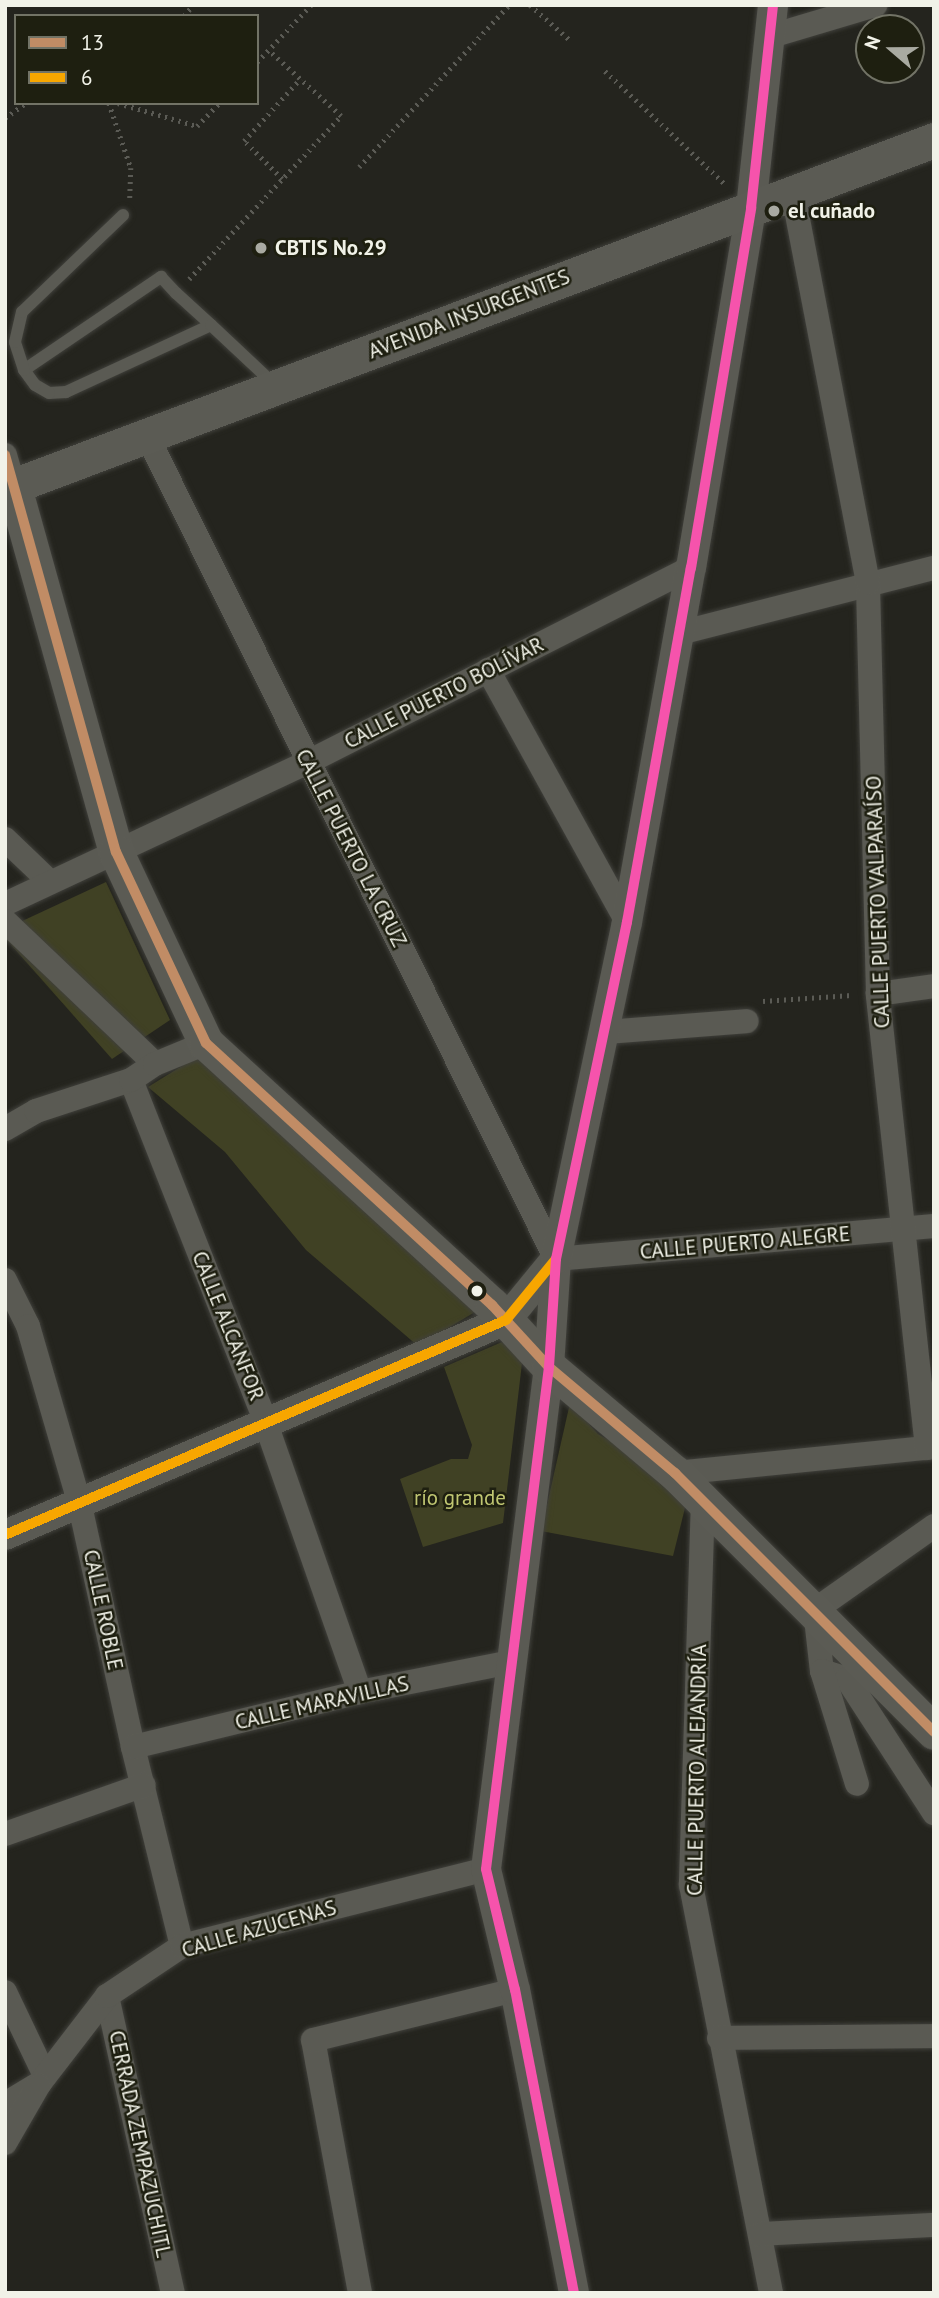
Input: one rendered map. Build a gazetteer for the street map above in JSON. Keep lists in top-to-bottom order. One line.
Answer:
{"streets":{"main road":["AVENIDA INSURGENTES"],"street":["CALLE PUERTO BOLÍVAR","CALLE PUERTO LA CRUZ","CALLE PUERTO VALPARAÍSO","CALLE PUERTO ALEGRE","CALLE ALCANFOR","CALLE ROBLE","CALLE MARAVILLAS","CALLE PUERTO ALEJANDRÍA","CALLE AZUCENAS","CERRADA ZEMPAZUCHITL"]},"crossings":[["AVENIDA INSURGENTES","CALLE PUERTO LA CRUZ"],["AVENIDA INSURGENTES","CALLE PUERTO VALPARAÍSO"],["CALLE PUERTO BOLÍVAR","CALLE PUERTO LA CRUZ"],["CALLE PUERTO LA CRUZ","CALLE PUERTO ALEGRE"],["CALLE PUERTO VALPARAÍSO","CALLE PUERTO ALEGRE"],["CALLE ALCANFOR","CALLE MARAVILLAS"],["CALLE ROBLE","CALLE MARAVILLAS"],["CALLE ROBLE","CALLE AZUCENAS"],["CALLE AZUCENAS","CERRADA ZEMPAZUCHITL"]],"parks":["río grande"],"places":["el cuñado","CBTIS No.29"],"lines":["transit line 13","transit line 6"],"legend":["13","6"],"north":"left"}
